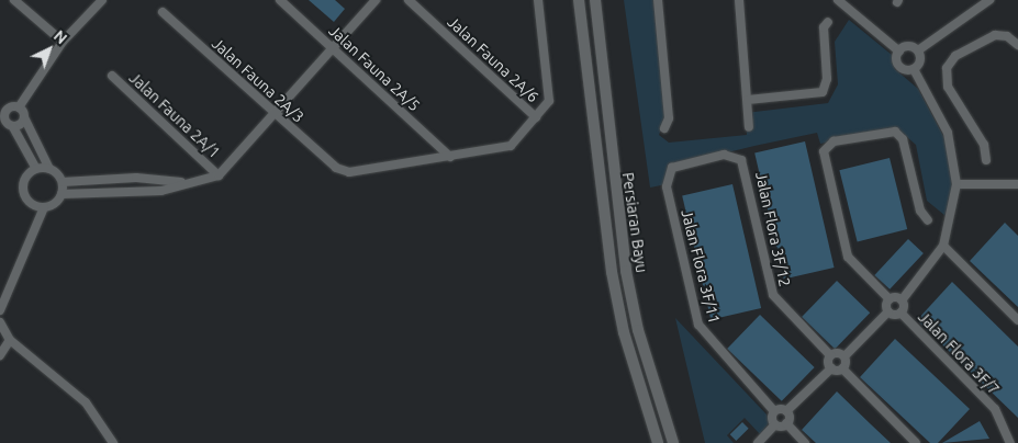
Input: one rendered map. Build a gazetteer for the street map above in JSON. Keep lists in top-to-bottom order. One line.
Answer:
{"streets":{"main road":["Persiaran Bayu"],"street":["Jalan Fauna 2A/6","Jalan Fauna 2A/5","Jalan Fauna 2A/3","Jalan Fauna 2A/1","Jalan Flora 3F/12","Jalan Flora 3F/11","Jalan Flora 3F/7"]},"crossings":[["Jalan Fauna 2A/5","Jalan Fauna 2A/3"],["Jalan Flora 3F/12","Jalan Flora 3F/11"]],"north":"top right"}
